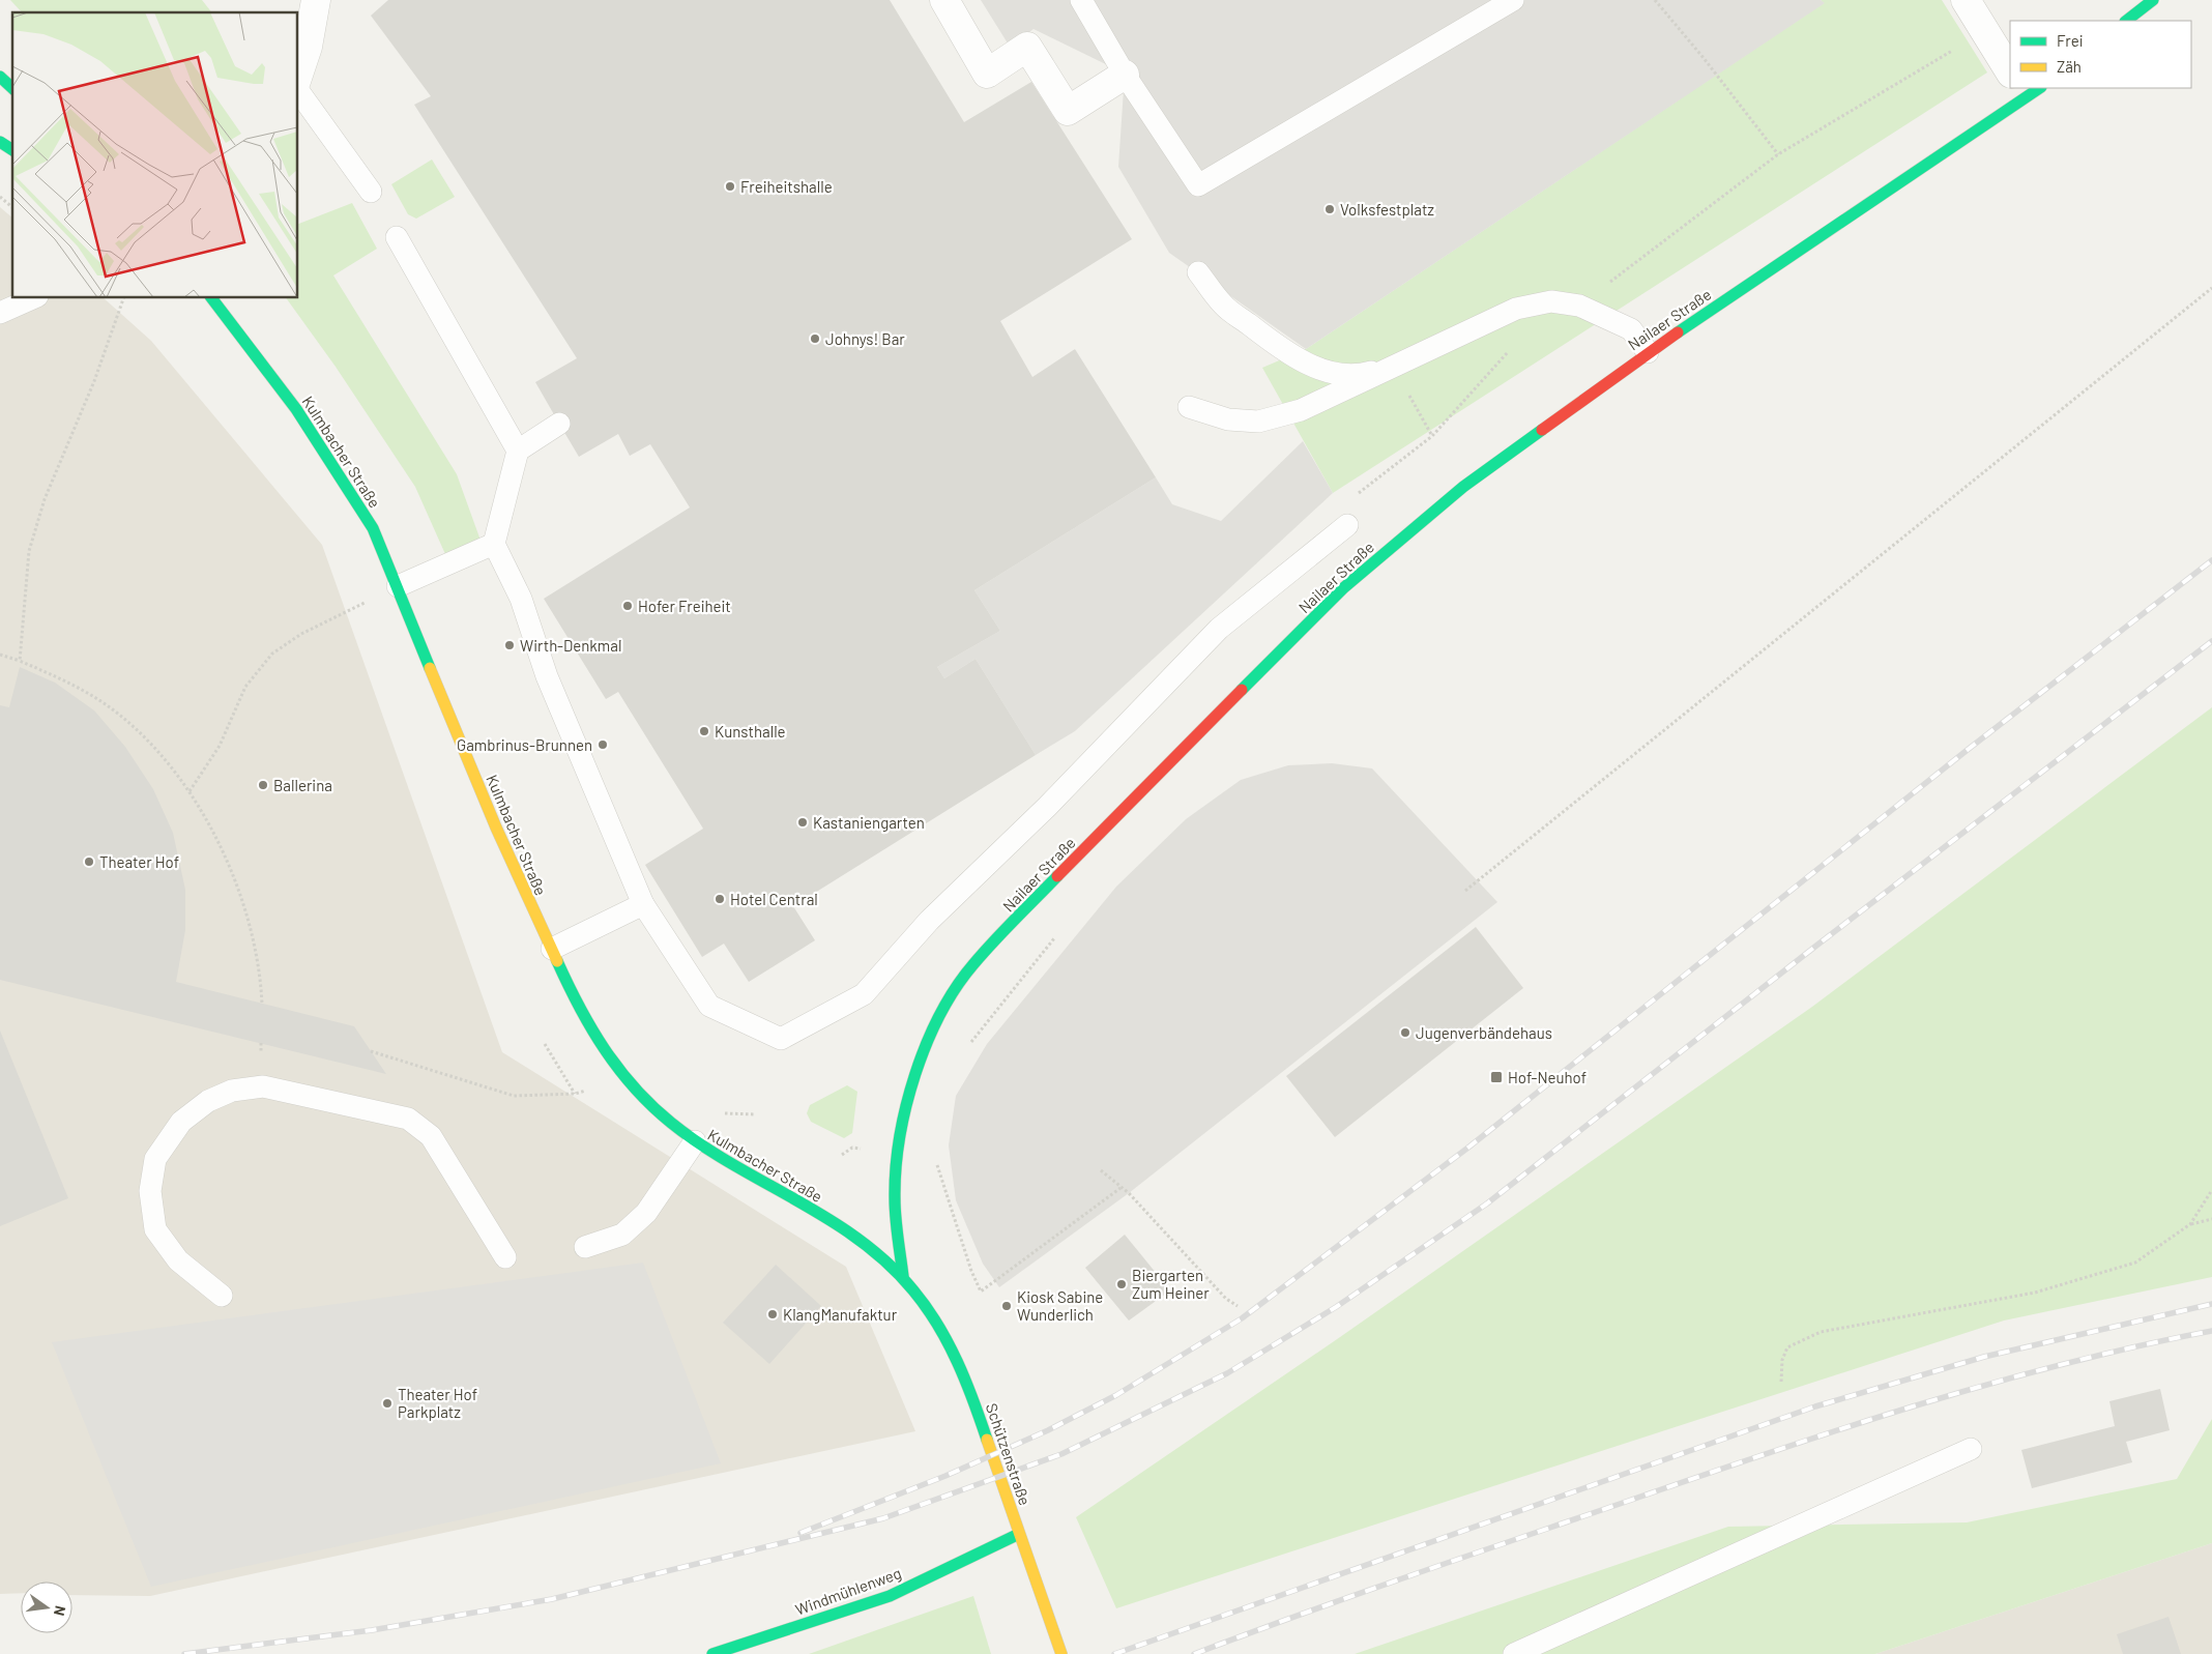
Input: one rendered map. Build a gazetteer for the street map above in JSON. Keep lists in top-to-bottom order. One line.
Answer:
{"streets":{"street":["Nailaer Straße","Kulmbacher Straße","Schützenstraße","Windmühlenweg"]},"crossings":[["Nailaer Straße","Kulmbacher Straße"],["Nailaer Straße","Schützenstraße"],["Kulmbacher Straße","Schützenstraße"],["Schützenstraße","Windmühlenweg"]],"places":{"other":["Freiheitshalle","Volksfestplatz","Johnys! Bar","Hofer Freiheit","Wirth-Denkmal","Kunsthalle","Gambrinus-Brunnen","Ballerina","Kastaniengarten","Theater Hof","Hotel Central","Jugenverbändehaus","Biergarten Zum Heiner","Kiosk Sabine Wunderlich","KlangManufaktur","Theater Hof Parkplatz"],"transit":["Hof-Neuhof"]},"legend":["Frei","Zäh"],"north":"right"}
